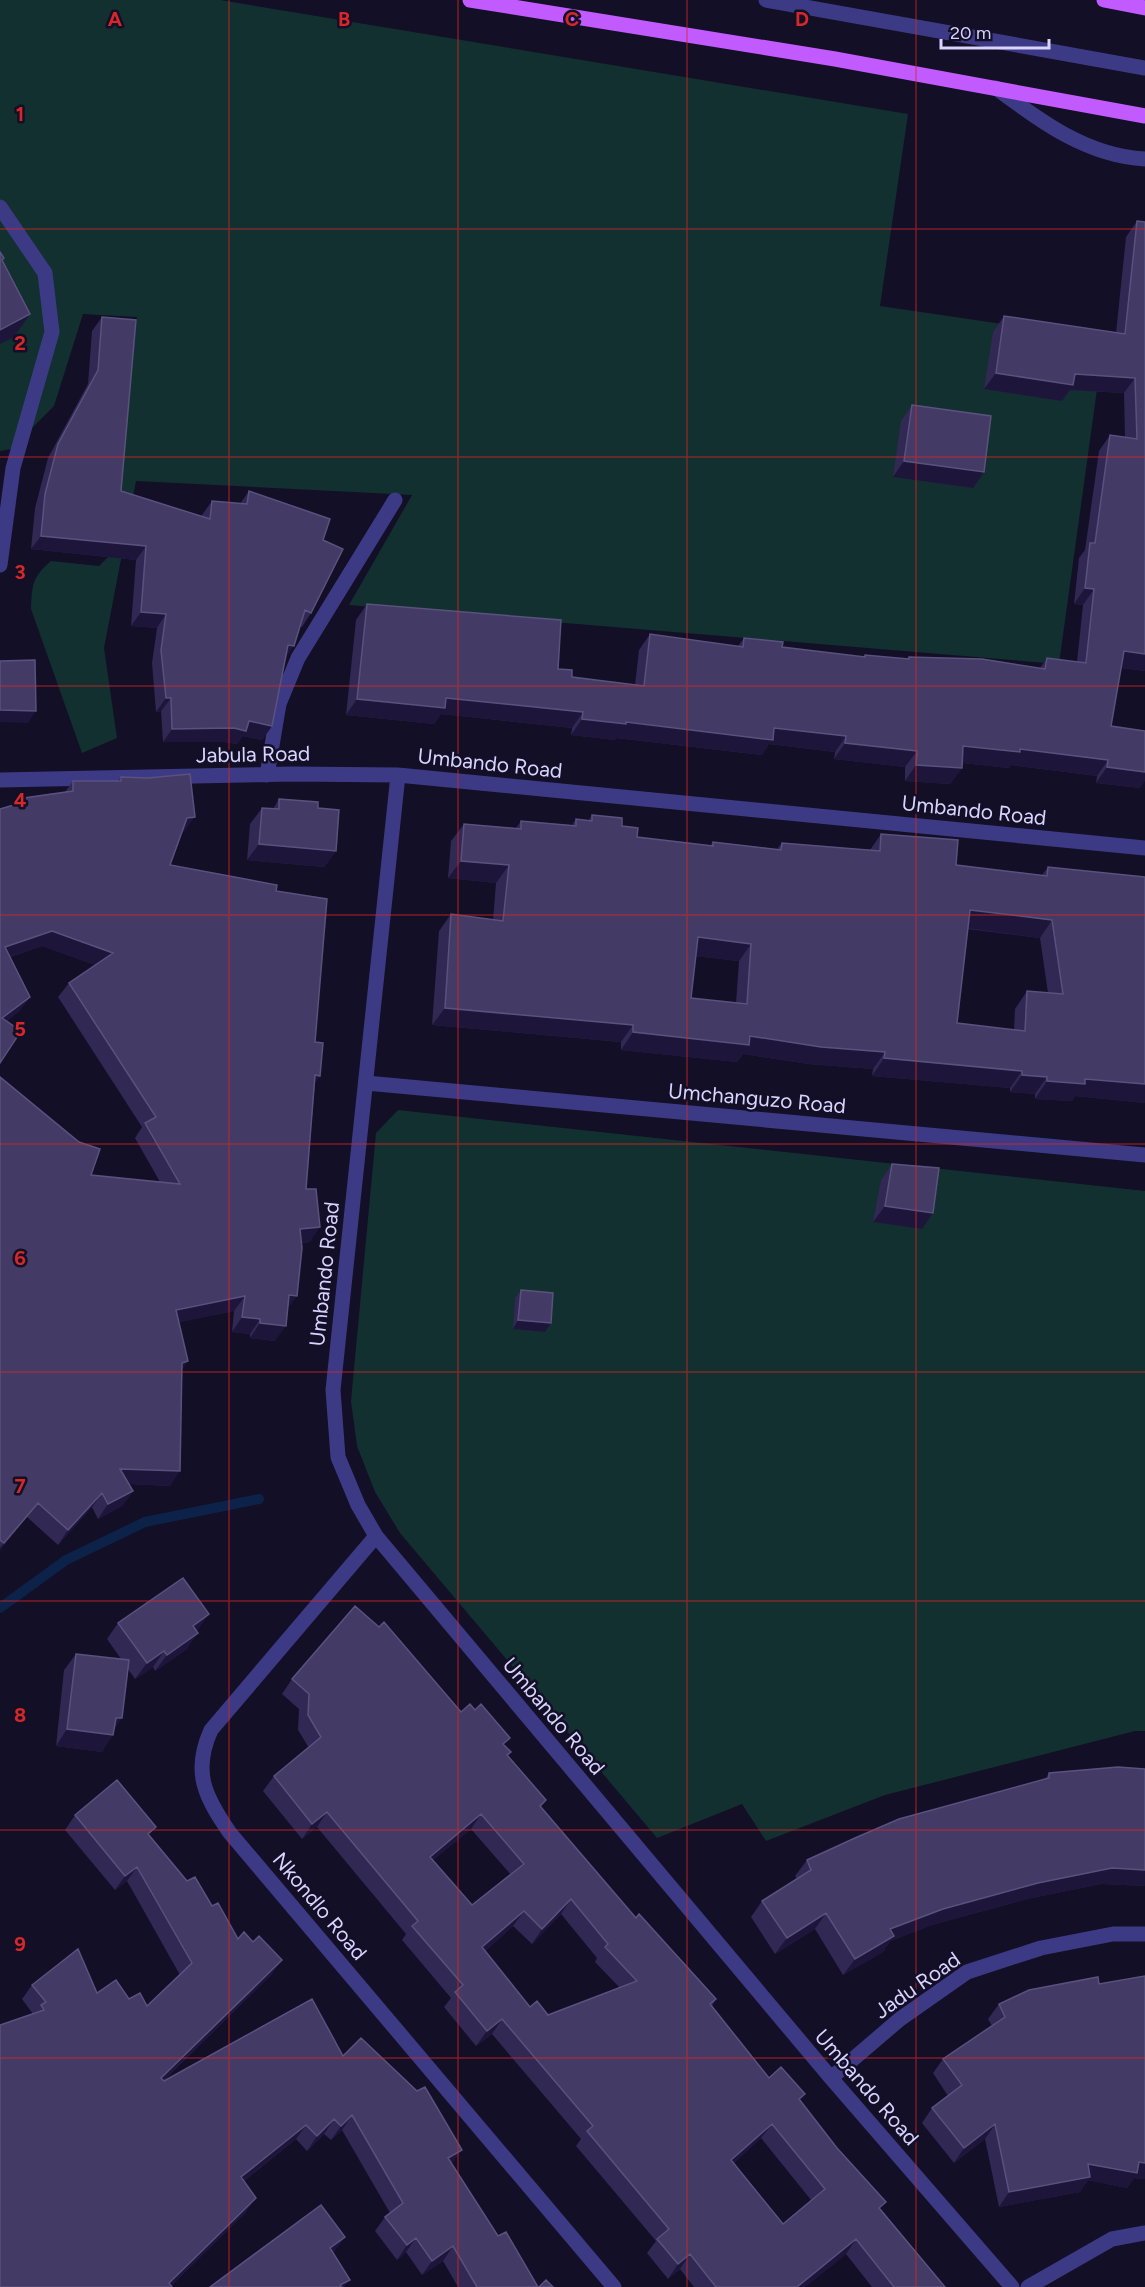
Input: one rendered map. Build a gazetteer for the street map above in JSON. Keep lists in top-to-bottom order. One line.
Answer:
{"streets":{"street":["Jabula Road","Umbando Road","Umchanguzo Road","Nkondlo Road","Jadu Road"]},"crossings":[["Jabula Road","Umbando Road"],["Umbando Road","Umchanguzo Road"],["Umbando Road","Nkondlo Road"],["Umbando Road","Jadu Road"]],"scale_bar":"20 m","grid":{"columns":["A","B","C","D"],"rows":["1","2","3","4","5","6","7","8","9"]}}
